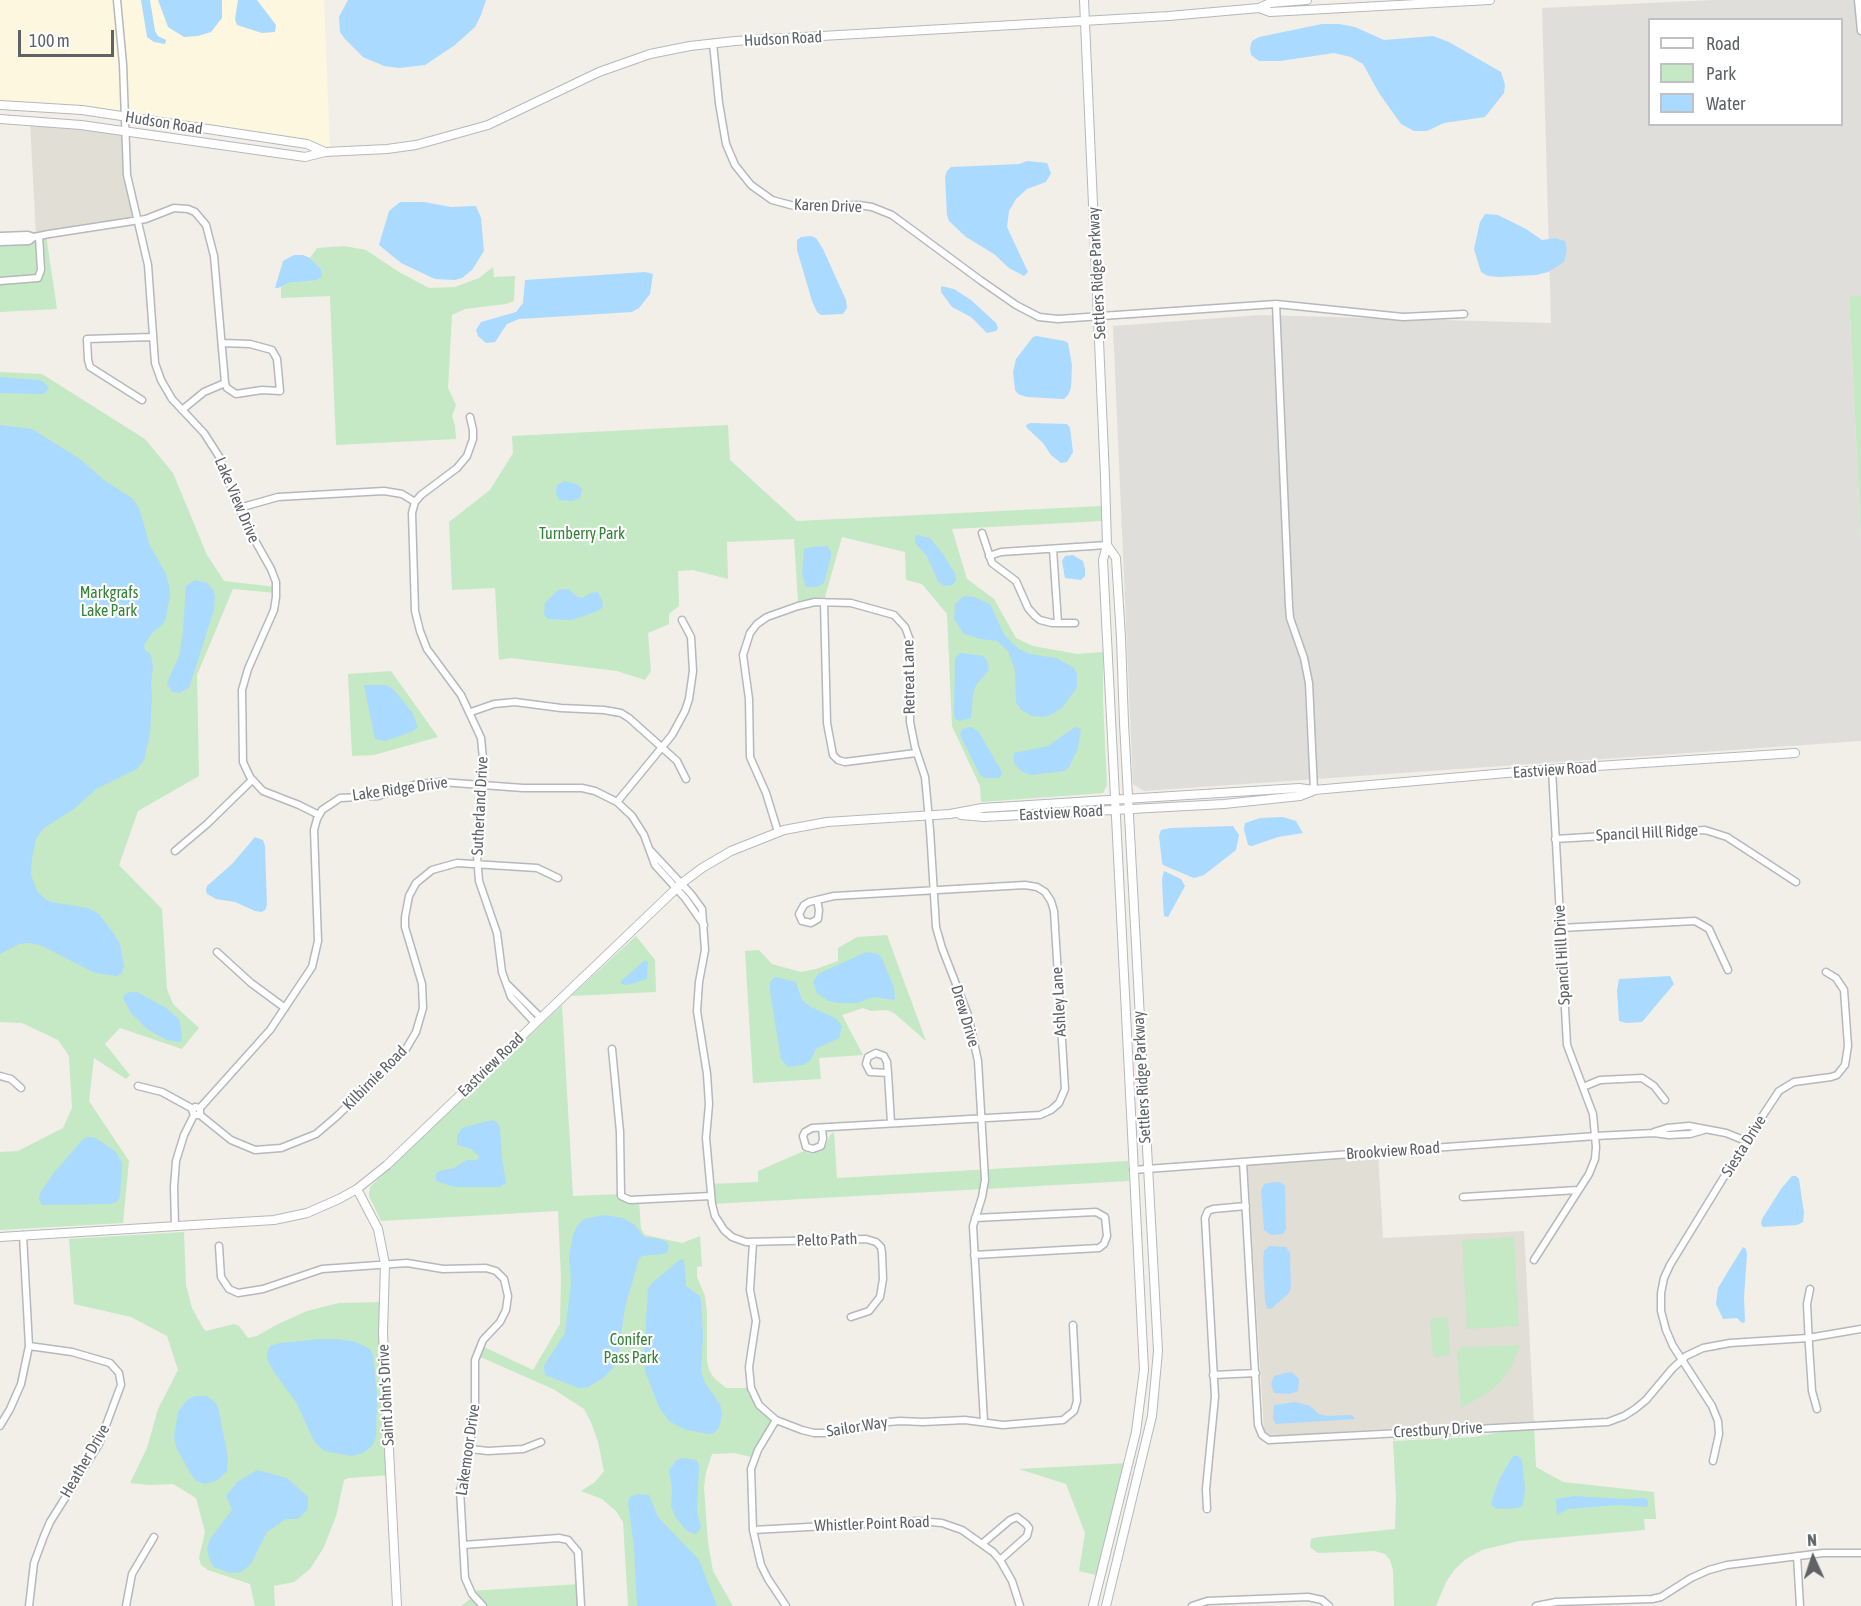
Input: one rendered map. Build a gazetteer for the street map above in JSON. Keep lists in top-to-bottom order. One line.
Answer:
{"streets":{"street":["Hudson Road","Karen Drive","Settlers Ridge Parkway","Lake View Drive","Retreat Lane","Eastview Road","Lake Ridge Drive","Sutherland Drive","Spancil Hill Ridge","Spancil Hill Drive","Ashley Lane","Drew Drive","Kilbirnie Road","Siesta Drive","Brookview Road","Pelto Path","Saint John's Drive","Sailor Way","Crestbury Drive","Lakemoor Drive","Heather Drive","Whistler Point Road"]},"crossings":[["Hudson Road","Karen Drive"],["Hudson Road","Settlers Ridge Parkway"],["Hudson Road","Lake View Drive"],["Karen Drive","Settlers Ridge Parkway"],["Settlers Ridge Parkway","Eastview Road"],["Settlers Ridge Parkway","Brookview Road"],["Retreat Lane","Eastview Road"],["Retreat Lane","Drew Drive"],["Eastview Road","Lake Ridge Drive"],["Eastview Road","Sutherland Drive"],["Eastview Road","Spancil Hill Drive"],["Eastview Road","Drew Drive"],["Eastview Road","Saint John's Drive"],["Lake Ridge Drive","Sutherland Drive"],["Lake Ridge Drive","Pelto Path"],["Spancil Hill Ridge","Spancil Hill Drive"],["Spancil Hill Drive","Brookview Road"],["Ashley Lane","Drew Drive"],["Drew Drive","Sailor Way"],["Siesta Drive","Brookview Road"],["Siesta Drive","Crestbury Drive"],["Brookview Road","Crestbury Drive"],["Pelto Path","Sailor Way"],["Saint John's Drive","Lakemoor Drive"]],"parks":["Turnberry Park","Markgrafs Lake Park","Conifer Pass Park"],"legend":["Road","Park","Water"],"scale_bar":"100 m","north":"top"}
